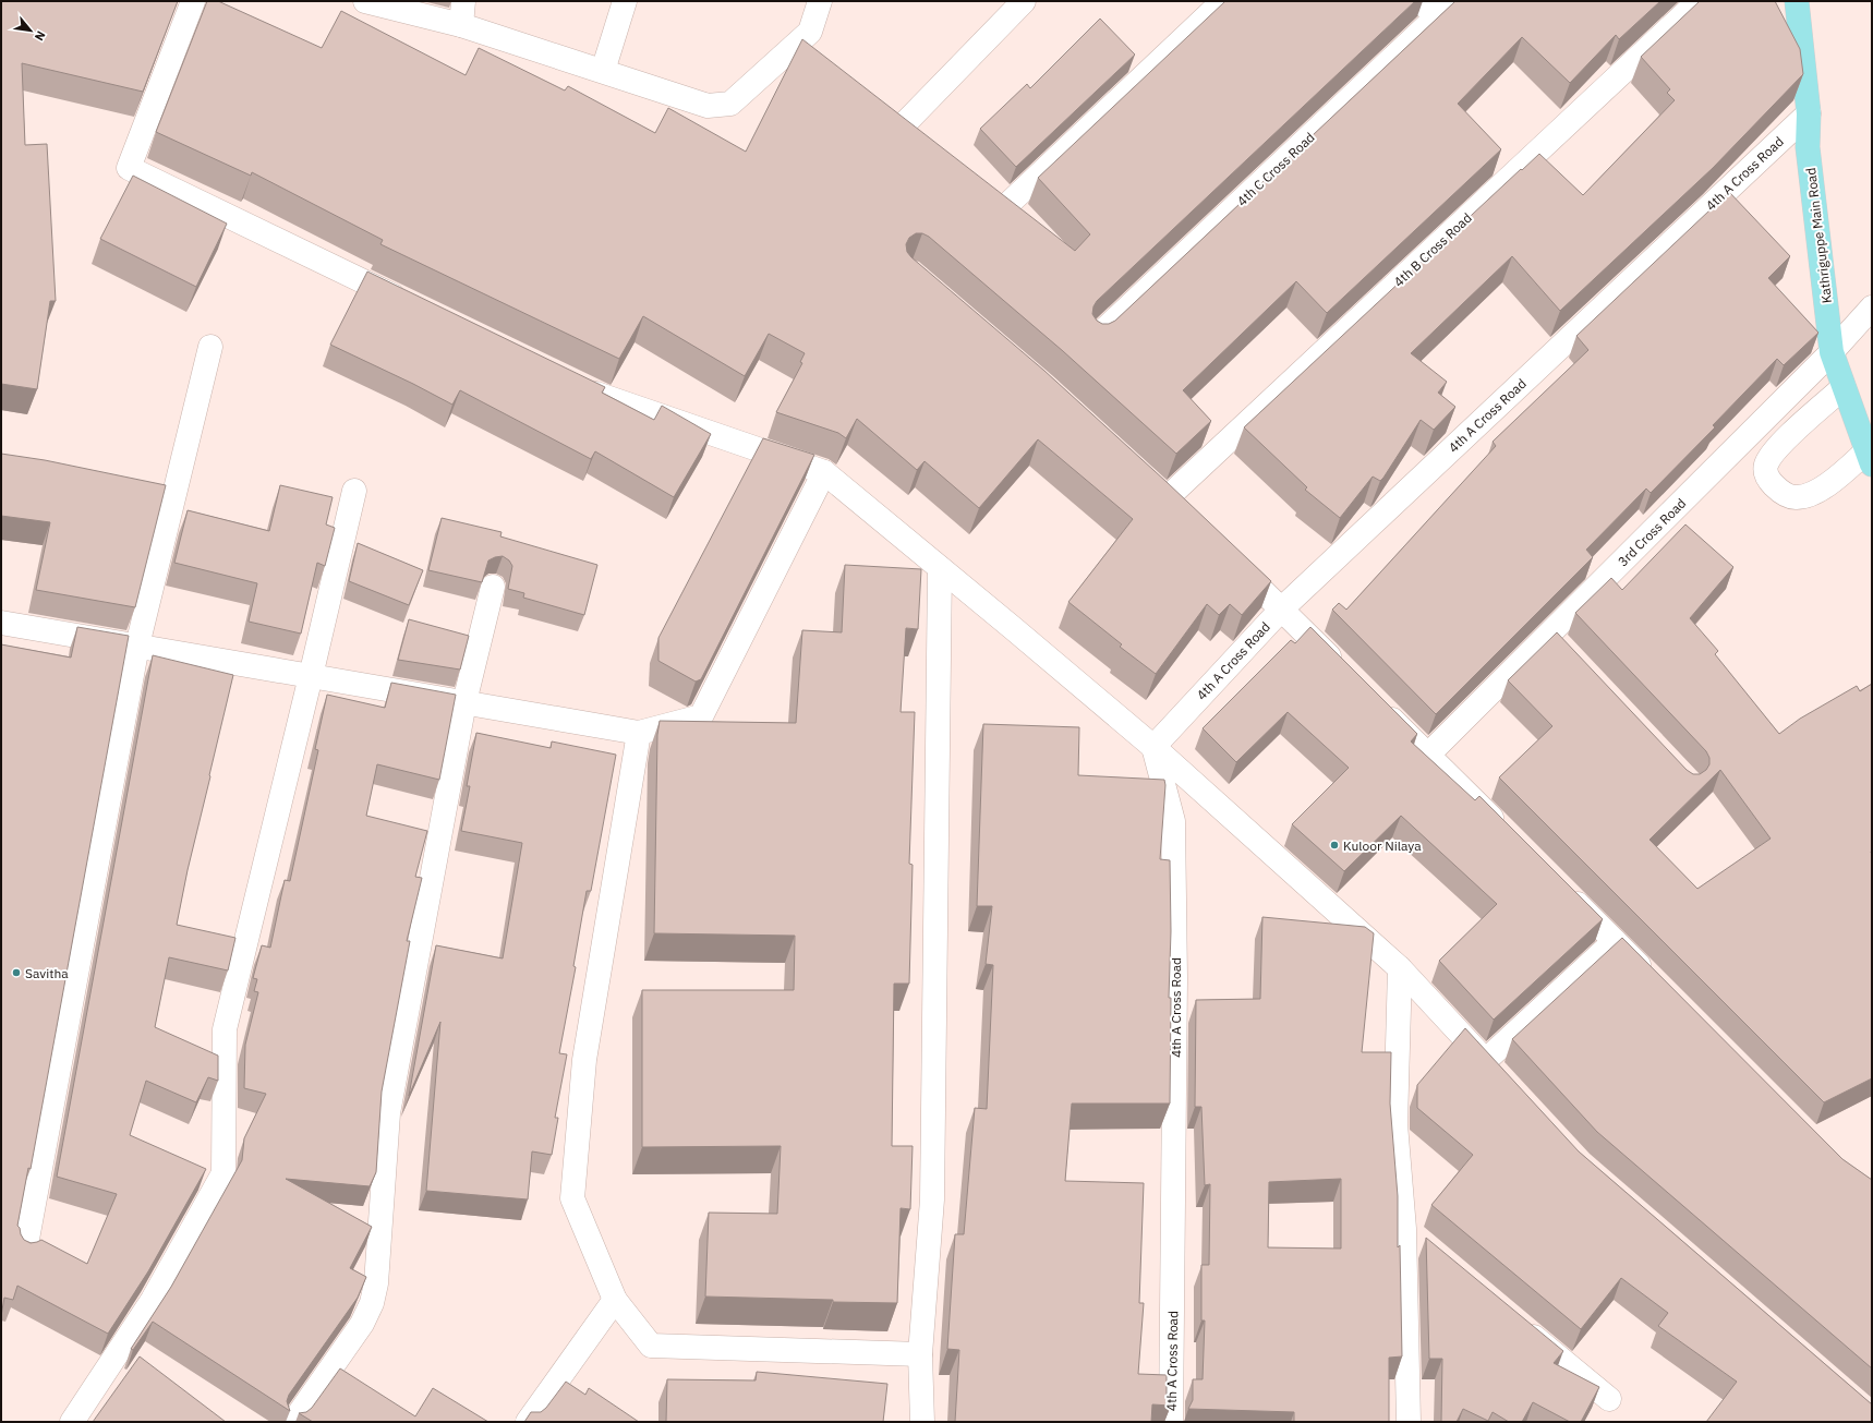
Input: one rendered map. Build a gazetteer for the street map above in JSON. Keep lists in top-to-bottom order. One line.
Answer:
{"streets":{"main road":["Kathriguppe Main Road"],"street":["4th C Cross Road","4th A Cross Road","4th B Cross Road","3rd Cross Road"]},"crossings":[["4th A Cross Road","Kathriguppe Main Road"],["Kathriguppe Main Road","3rd Cross Road"]],"places":["Kuloor Nilaya","Savitha"],"north":"bottom right"}
